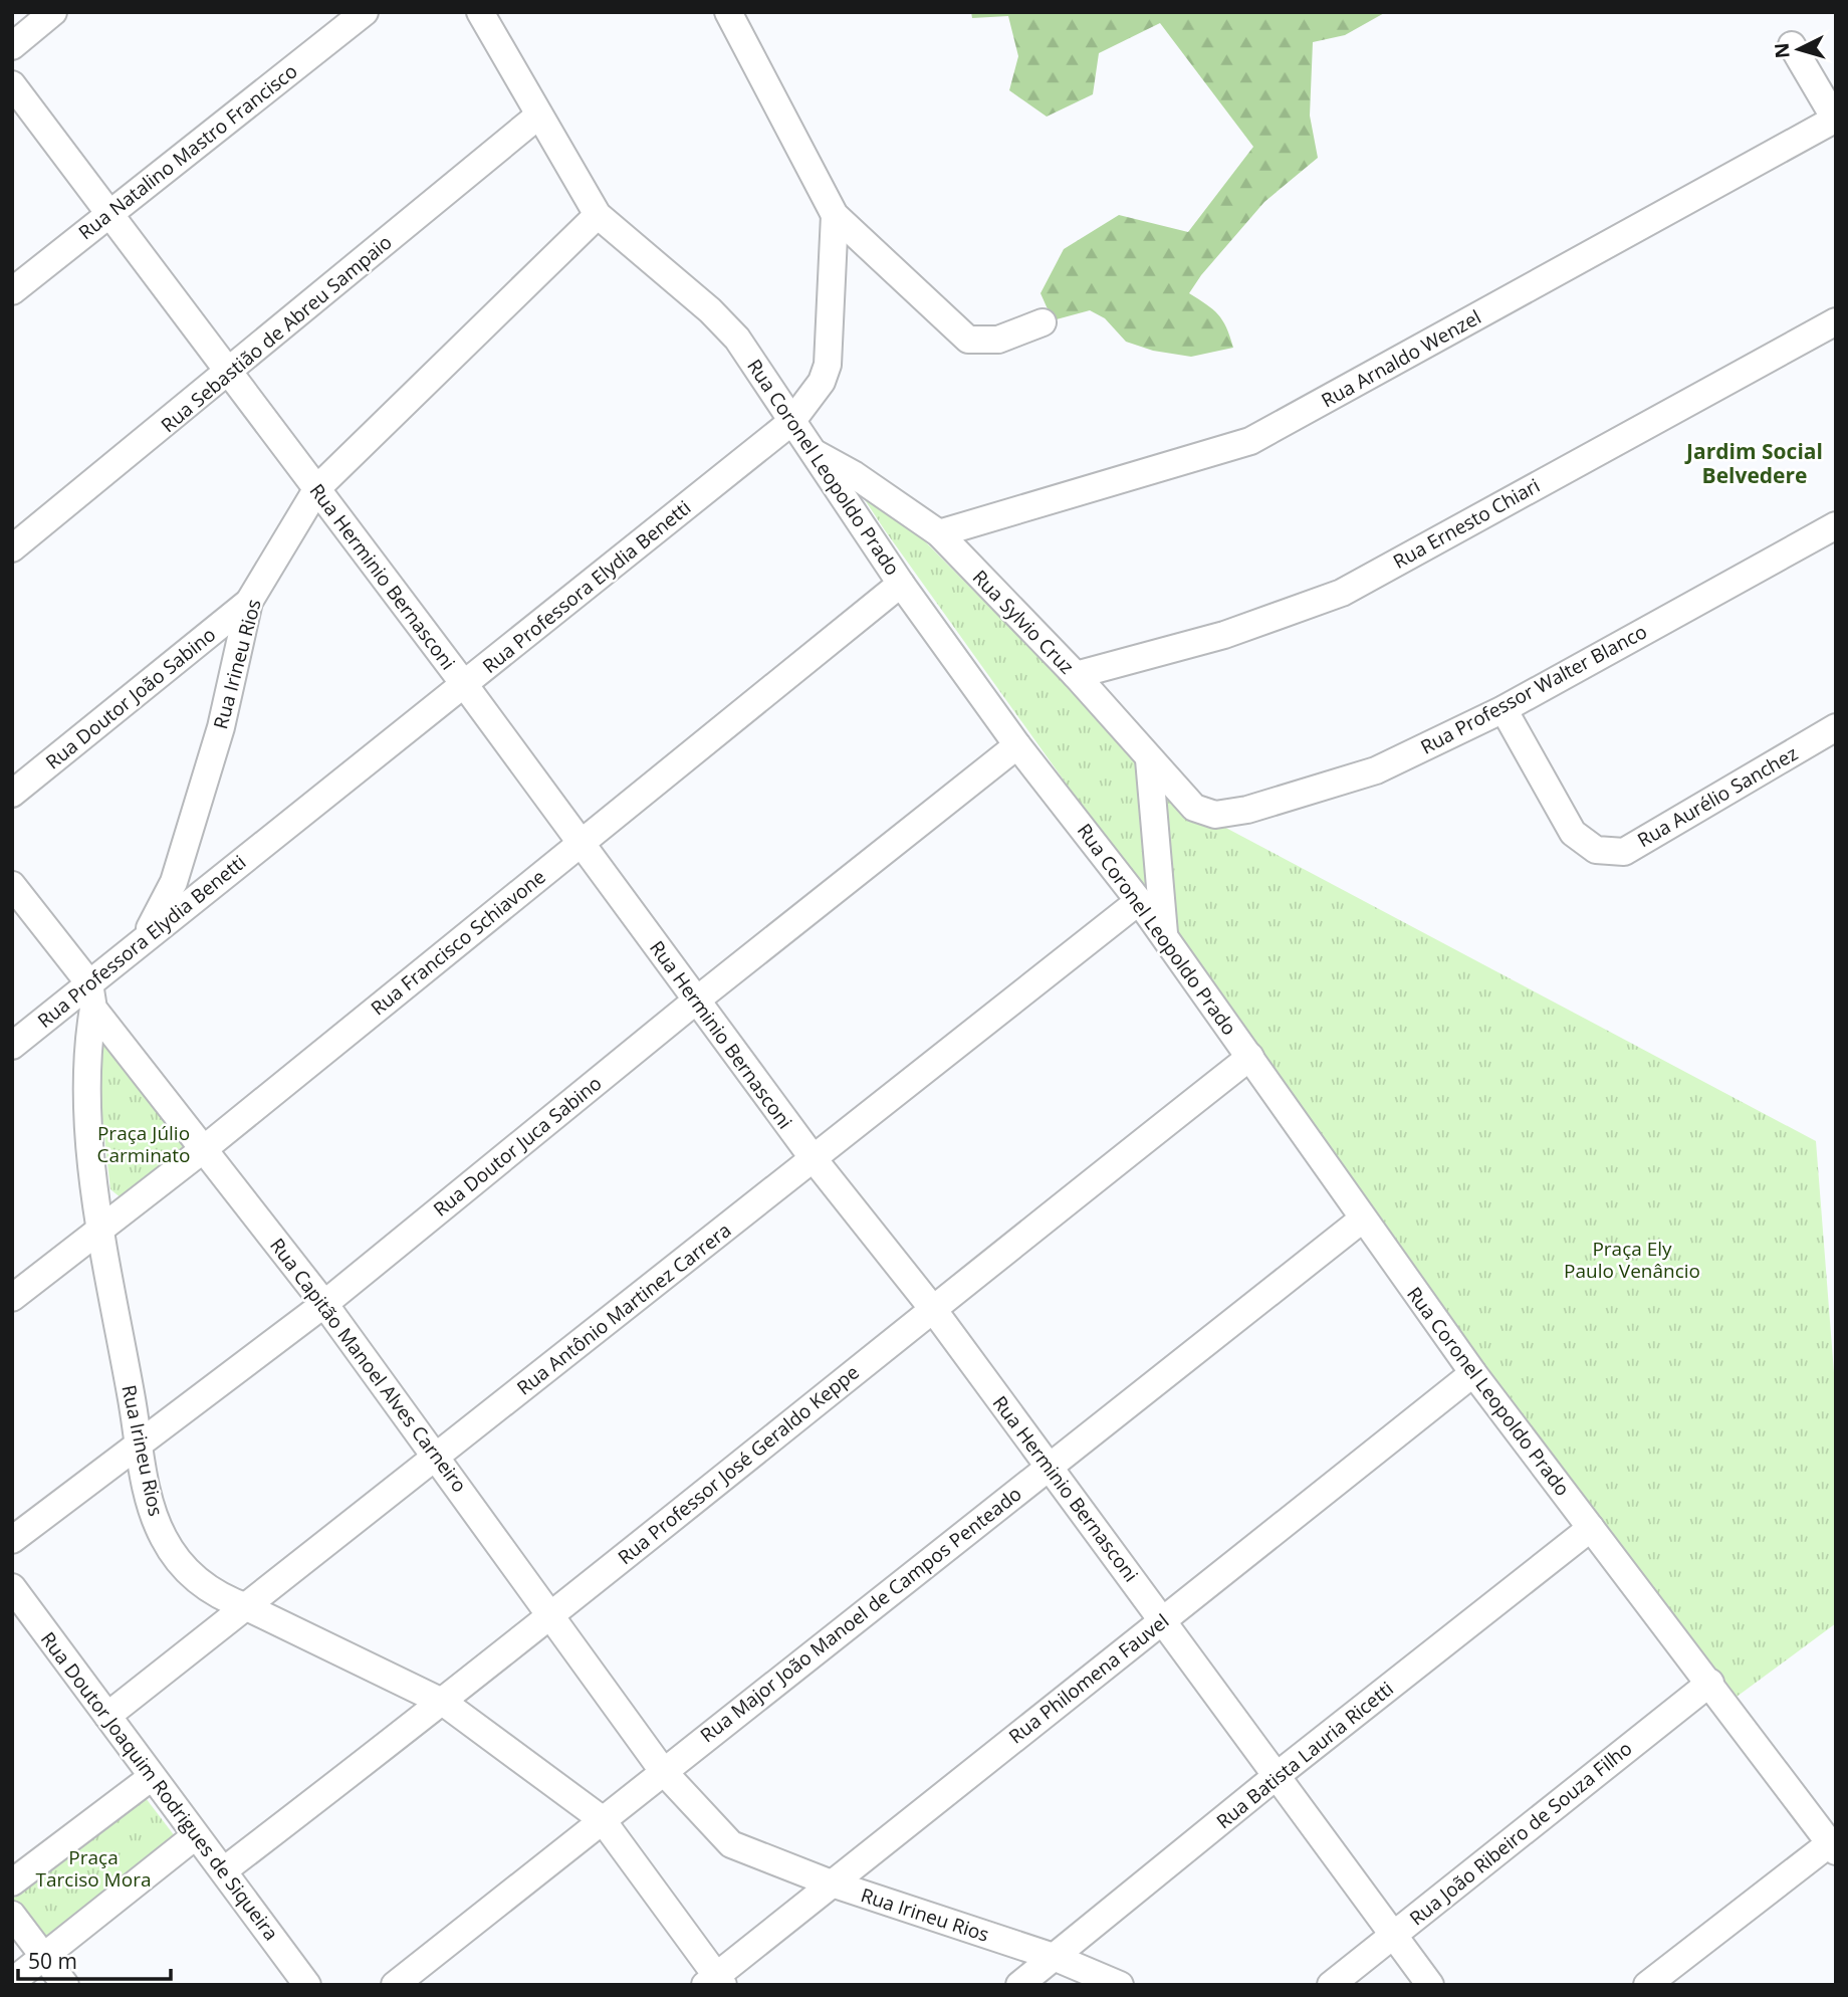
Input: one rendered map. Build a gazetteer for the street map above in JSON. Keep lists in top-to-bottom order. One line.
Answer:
{"streets":{"street":["Rua Natalino Mastro Francisco","Rua Sebastião de Abreu Sampaio","Rua Arnaldo Wenzel","Rua Coronel Leopoldo Prado","Rua Ernesto Chiari","Rua Herminio Bernasconi","Rua Professora Elydia Benetti","Rua Sylvio Cruz","Rua Irineu Rios","Rua Professor Walter Blanco","Rua Doutor João Sabino","Rua Aurélio Sanchez","Rua Francisco Schiavone","Rua Doutor Juca Sabino","Rua Antônio Martinez Carrera","Rua Capitão Manoel Alves Carneiro","Rua Professor José Geraldo Keppe","Rua Major João Manoel de Campos Penteado","Rua Philomena Fauvel","Rua Batista Lauria Ricetti","Rua Doutor Joaquim Rodrigues de Siqueira","Rua João Ribeiro de Souza Filho"]},"crossings":[["Rua Natalino Mastro Francisco","Rua Herminio Bernasconi"],["Rua Sebastião de Abreu Sampaio","Rua Coronel Leopoldo Prado"],["Rua Sebastião de Abreu Sampaio","Rua Herminio Bernasconi"],["Rua Arnaldo Wenzel","Rua Sylvio Cruz"],["Rua Coronel Leopoldo Prado","Rua Professora Elydia Benetti"],["Rua Coronel Leopoldo Prado","Rua Sylvio Cruz"],["Rua Coronel Leopoldo Prado","Rua Irineu Rios"],["Rua Coronel Leopoldo Prado","Rua Francisco Schiavone"],["Rua Coronel Leopoldo Prado","Rua Doutor Juca Sabino"],["Rua Coronel Leopoldo Prado","Rua Antônio Martinez Carrera"],["Rua Coronel Leopoldo Prado","Rua Professor José Geraldo Keppe"],["Rua Coronel Leopoldo Prado","Rua Major João Manoel de Campos Penteado"],["Rua Coronel Leopoldo Prado","Rua Philomena Fauvel"],["Rua Coronel Leopoldo Prado","Rua Batista Lauria Ricetti"],["Rua Coronel Leopoldo Prado","Rua João Ribeiro de Souza Filho"],["Rua Ernesto Chiari","Rua Sylvio Cruz"],["Rua Herminio Bernasconi","Rua Professora Elydia Benetti"],["Rua Herminio Bernasconi","Rua Irineu Rios"],["Rua Herminio Bernasconi","Rua Francisco Schiavone"],["Rua Herminio Bernasconi","Rua Doutor Juca Sabino"],["Rua Herminio Bernasconi","Rua Antônio Martinez Carrera"],["Rua Herminio Bernasconi","Rua Professor José Geraldo Keppe"],["Rua Herminio Bernasconi","Rua Major João Manoel de Campos Penteado"],["Rua Herminio Bernasconi","Rua Philomena Fauvel"],["Rua Herminio Bernasconi","Rua Batista Lauria Ricetti"],["Rua Herminio Bernasconi","Rua João Ribeiro de Souza Filho"],["Rua Professora Elydia Benetti","Rua Irineu Rios"],["Rua Professora Elydia Benetti","Rua Capitão Manoel Alves Carneiro"],["Rua Sylvio Cruz","Rua Professor Walter Blanco"],["Rua Irineu Rios","Rua Doutor João Sabino"],["Rua Irineu Rios","Rua Francisco Schiavone"],["Rua Irineu Rios","Rua Doutor Juca Sabino"],["Rua Irineu Rios","Rua Antônio Martinez Carrera"],["Rua Irineu Rios","Rua Capitão Manoel Alves Carneiro"],["Rua Irineu Rios","Rua Professor José Geraldo Keppe"],["Rua Irineu Rios","Rua Major João Manoel de Campos Penteado"],["Rua Irineu Rios","Rua Philomena Fauvel"],["Rua Irineu Rios","Rua Batista Lauria Ricetti"],["Rua Professor Walter Blanco","Rua Aurélio Sanchez"],["Rua Francisco Schiavone","Rua Capitão Manoel Alves Carneiro"],["Rua Doutor Juca Sabino","Rua Capitão Manoel Alves Carneiro"],["Rua Antônio Martinez Carrera","Rua Capitão Manoel Alves Carneiro"],["Rua Antônio Martinez Carrera","Rua Doutor Joaquim Rodrigues de Siqueira"],["Rua Capitão Manoel Alves Carneiro","Rua Professor José Geraldo Keppe"],["Rua Capitão Manoel Alves Carneiro","Rua Major João Manoel de Campos Penteado"],["Rua Professor José Geraldo Keppe","Rua Doutor Joaquim Rodrigues de Siqueira"]],"districts":["Jardim Social Belvedere"],"parks":["Praça Júlio Carminato","Praça Ely Paulo Venâncio","Praça Tarciso Mora"],"scale_bar":"50 m","north":"left"}
